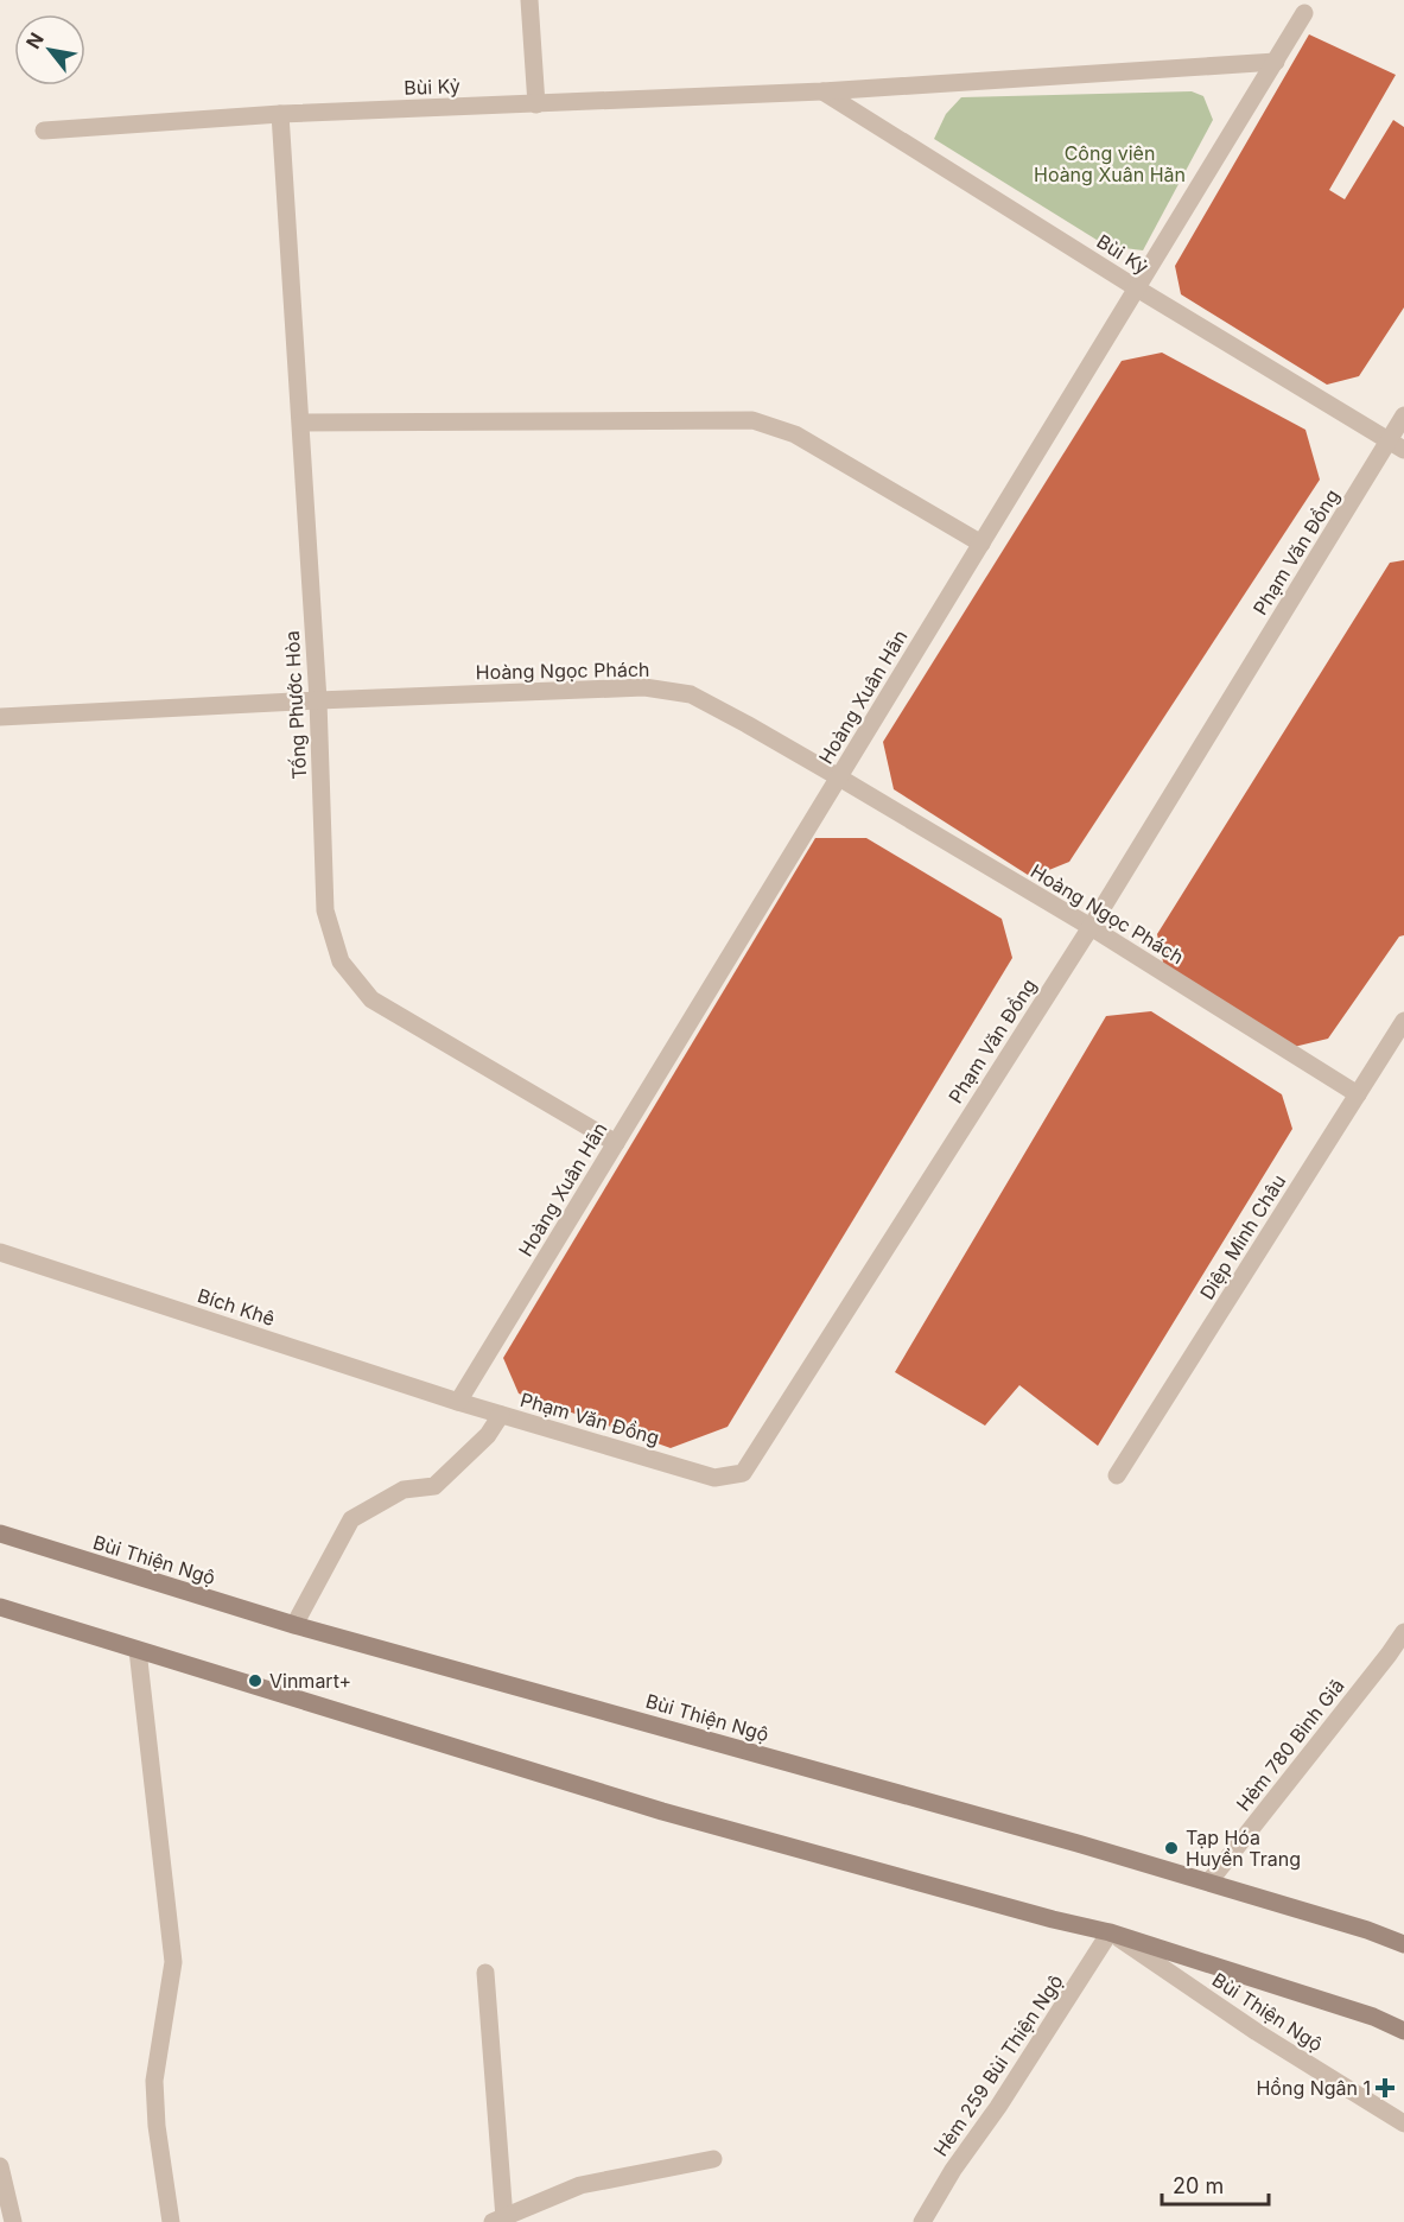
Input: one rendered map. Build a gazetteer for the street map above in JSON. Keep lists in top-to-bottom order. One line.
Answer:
{"streets":{"main road":["Bùi Thiện Ngộ"],"street":["Bùi Kỷ","Phạm Văn Đồng","Hoàng Ngọc Phách","Hoàng Xuân Hãn","Tống Phước Hòa","Diệp Minh Châu","Bích Khê","Hẻm 780 Bình Giã","Hẻm 259 Bùi Thiện Ngộ"]},"crossings":[["Bùi Kỷ","Phạm Văn Đồng"],["Bùi Kỷ","Hoàng Xuân Hãn"],["Bùi Kỷ","Tống Phước Hòa"],["Phạm Văn Đồng","Hoàng Ngọc Phách"],["Phạm Văn Đồng","Hoàng Xuân Hãn"],["Phạm Văn Đồng","Bích Khê"],["Phạm Văn Đồng","Bùi Thiện Ngộ"],["Hoàng Ngọc Phách","Hoàng Xuân Hãn"],["Hoàng Ngọc Phách","Tống Phước Hòa"],["Hoàng Ngọc Phách","Diệp Minh Châu"],["Hoàng Xuân Hãn","Tống Phước Hòa"],["Hoàng Xuân Hãn","Bích Khê"],["Bùi Thiện Ngộ","Hẻm 780 Bình Giã"],["Bùi Thiện Ngộ","Hẻm 259 Bùi Thiện Ngộ"]],"parks":["Công viên Hoàng Xuân Hãn"],"places":{"other":["Vinmart+","Tạp Hóa Huyền Trang"],"health":["Hồng Ngân 1"]},"scale_bar":"20 m","north":"top left"}
